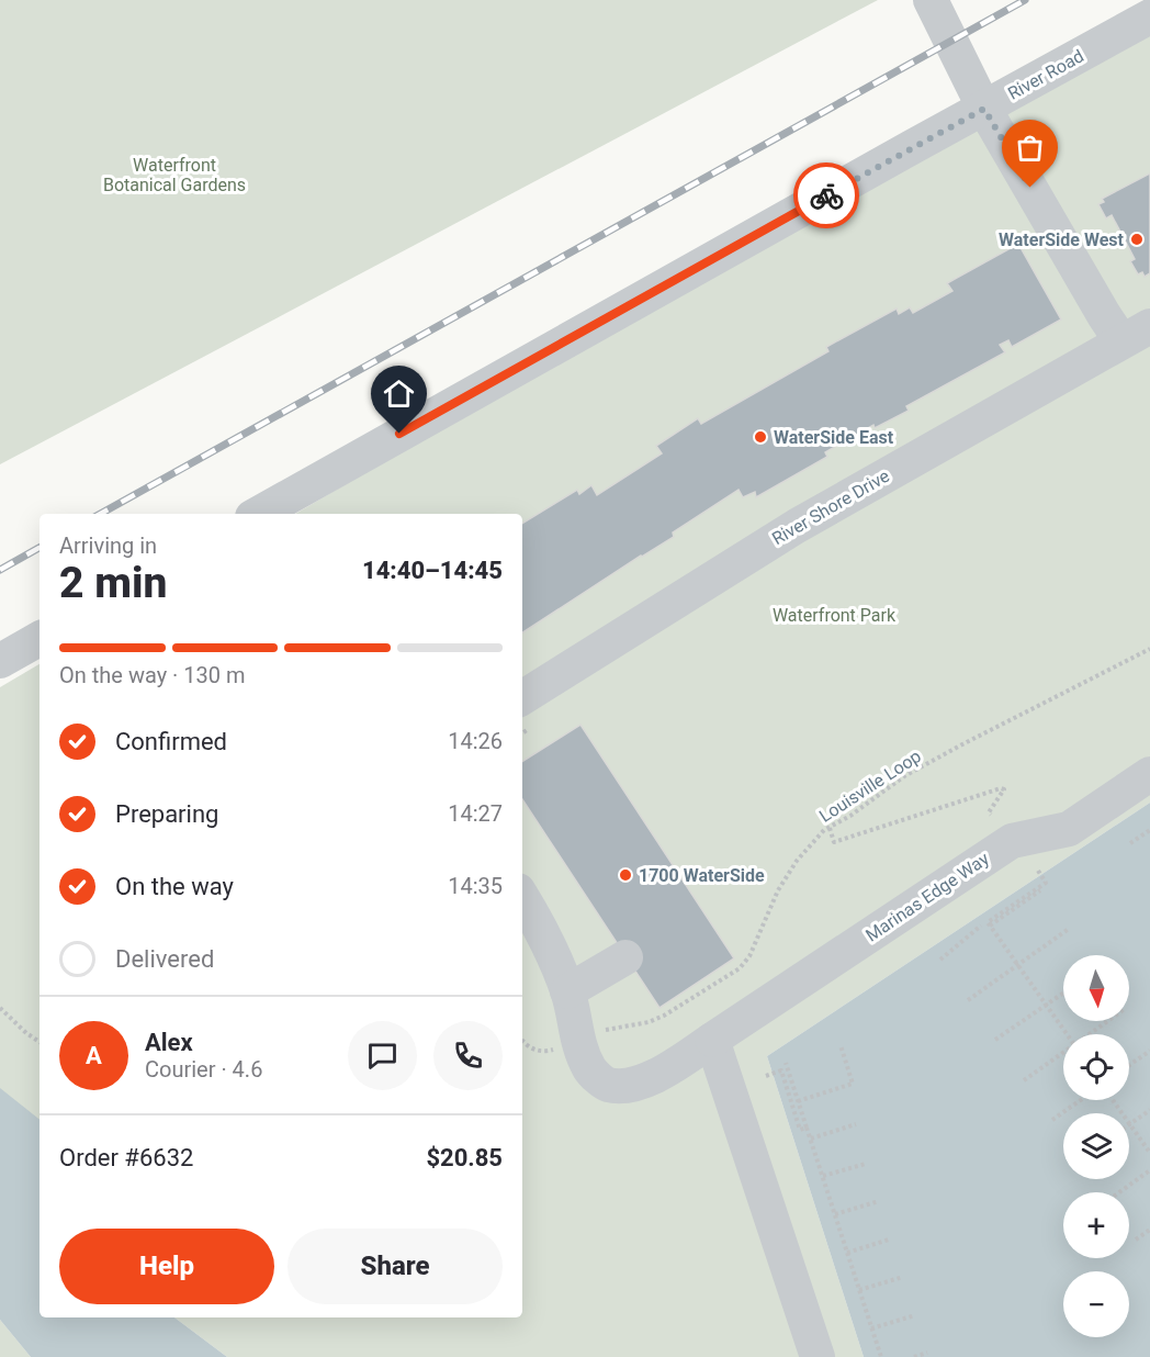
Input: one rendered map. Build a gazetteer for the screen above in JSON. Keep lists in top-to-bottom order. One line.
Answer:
{"streets":{"street":["River Road","River Shore Drive","Marinas Edge Way"],"path":["Louisville Loop"]},"parks":["Waterfront Botanical Gardens","Waterfront Park"],"places":["WaterSide West","WaterSide East","1700 WaterSide"],"north":"bottom","page":{"heading":["2 min","Arriving in","14:40–14:45"],"panel":["Alex","Courier · 4.6","Order #6632","$20.85"],"bar":"On the way · 130 m","list":[["Confirmed","14:26"],["Preparing","14:27"],["On the way","14:35"],"Delivered"],"map_buttons":["+","−"],"round":"A","buttons":["Help","Share"]}}
